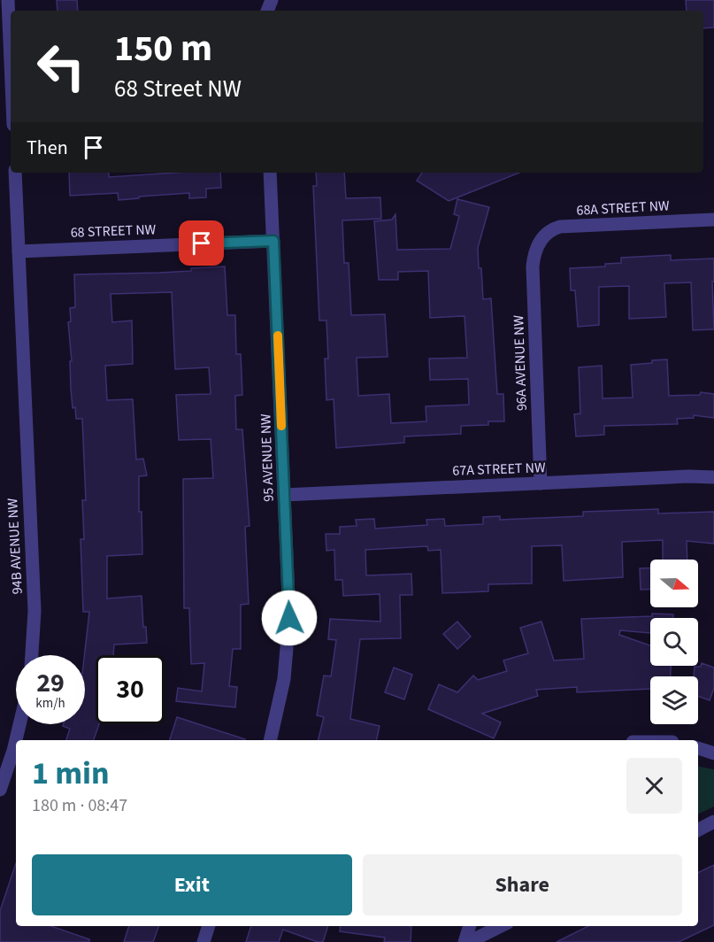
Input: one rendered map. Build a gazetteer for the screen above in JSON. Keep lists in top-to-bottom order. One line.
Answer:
{"streets":{"street":["68A STREET NW","68 STREET NW","96A AVENUE NW","95 AVENUE NW","67A STREET NW","94B AVENUE NW"]},"crossings":[["68A STREET NW","96A AVENUE NW"],["68 STREET NW","95 AVENUE NW"],["68 STREET NW","94B AVENUE NW"],["96A AVENUE NW","67A STREET NW"],["95 AVENUE NW","67A STREET NW"]],"north":"right","page":{"turn":["150 m","68 Street NW"],"then":"Then","speed":"29 km/h","limit":"30","heading":["1 min","180 m · 08:47"],"buttons":["Exit","Share"]}}
